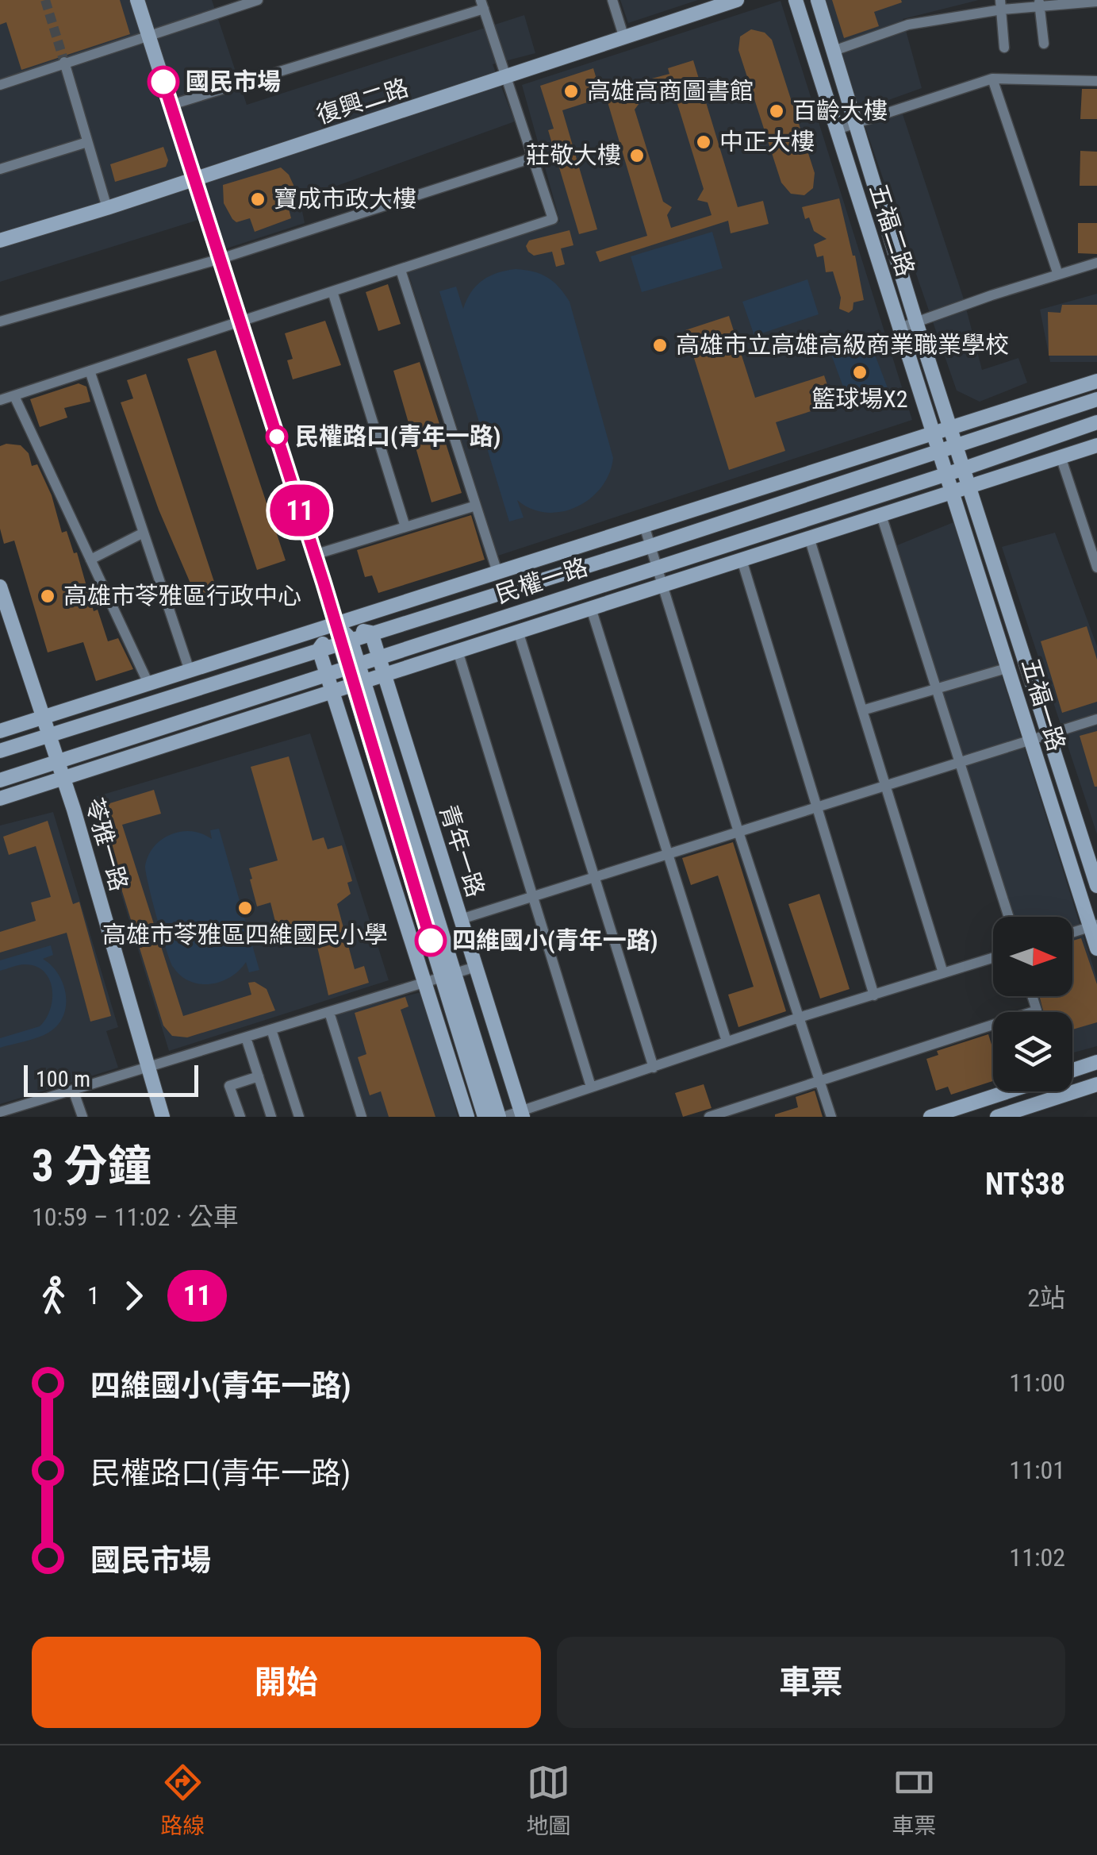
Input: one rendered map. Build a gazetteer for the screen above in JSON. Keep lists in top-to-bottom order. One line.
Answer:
{"streets":{"street":["復興二路","五福二路","民權一路","五福一路","苓雅一路","青年一路"]},"crossings":[["五福二路","民權一路"],["五福二路","五福一路"],["民權一路","五福一路"],["民權一路","苓雅一路"],["民權一路","青年一路"]],"places":["國民市場","高雄高商圖書館","百齡大樓","中正大樓","莊敬大樓","寶成市政大樓","高雄市立高雄高級商業職業學校","籃球場X2","民權路口(青年一路)","高雄市苓雅區行政中心","高雄市苓雅區四維國民小學","四維國小(青年一路)"],"lines":["bus line 11"],"scale_bar":"100 m","north":"right","page":{"on_map":"11","scale":"100 m","heading":["3 分鐘","10:59 – 11:02 · 公車","NT$38"],"legs":["1","11","2站"],"list":[{"name":"四維國小(青年一路)","value":"11:00"},{"name":"民權路口(青年一路)","value":"11:01"},{"name":"國民市場","value":"11:02"}],"buttons":["開始","車票"],"tabs":["路線","地圖","車票"]}}
